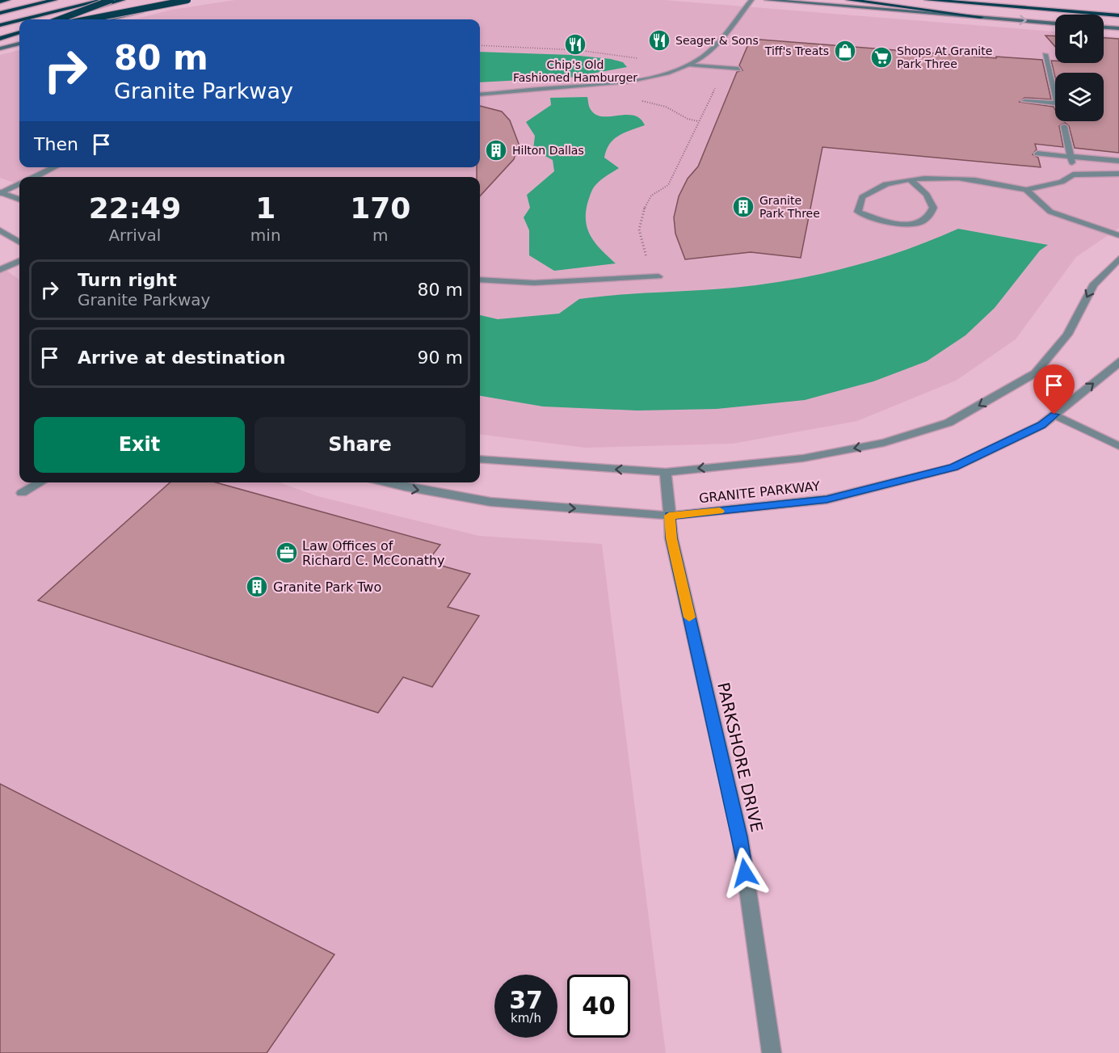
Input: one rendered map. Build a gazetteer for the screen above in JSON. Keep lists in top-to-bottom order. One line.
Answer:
{"streets":{"street":["GRANITE PARKWAY","PARKSHORE DRIVE"]},"crossings":[["GRANITE PARKWAY","PARKSHORE DRIVE"]],"places":{"restaurant":["Seager & Sons","Chip's Old Fashioned Hamburger"],"shop":["Tiff's Treats"],"supermarket":["Shops At Granite Park Three"],"building":["Hilton Dallas","Granite Park Three","Granite Park Two"],"office":["Law Offices of Richard C. McConathy"]},"page":{"turn":["80 m","Granite Parkway"],"then":"Then","eta":["22:49","Arrival","1","min","170","m"],"list":[{"name":"Turn right","note":"Granite Parkway","value":"80 m"},{"name":"Arrive at destination","value":"90 m"}],"buttons":["Exit","Share"],"speed":"37 km/h","limit":"40"}}
